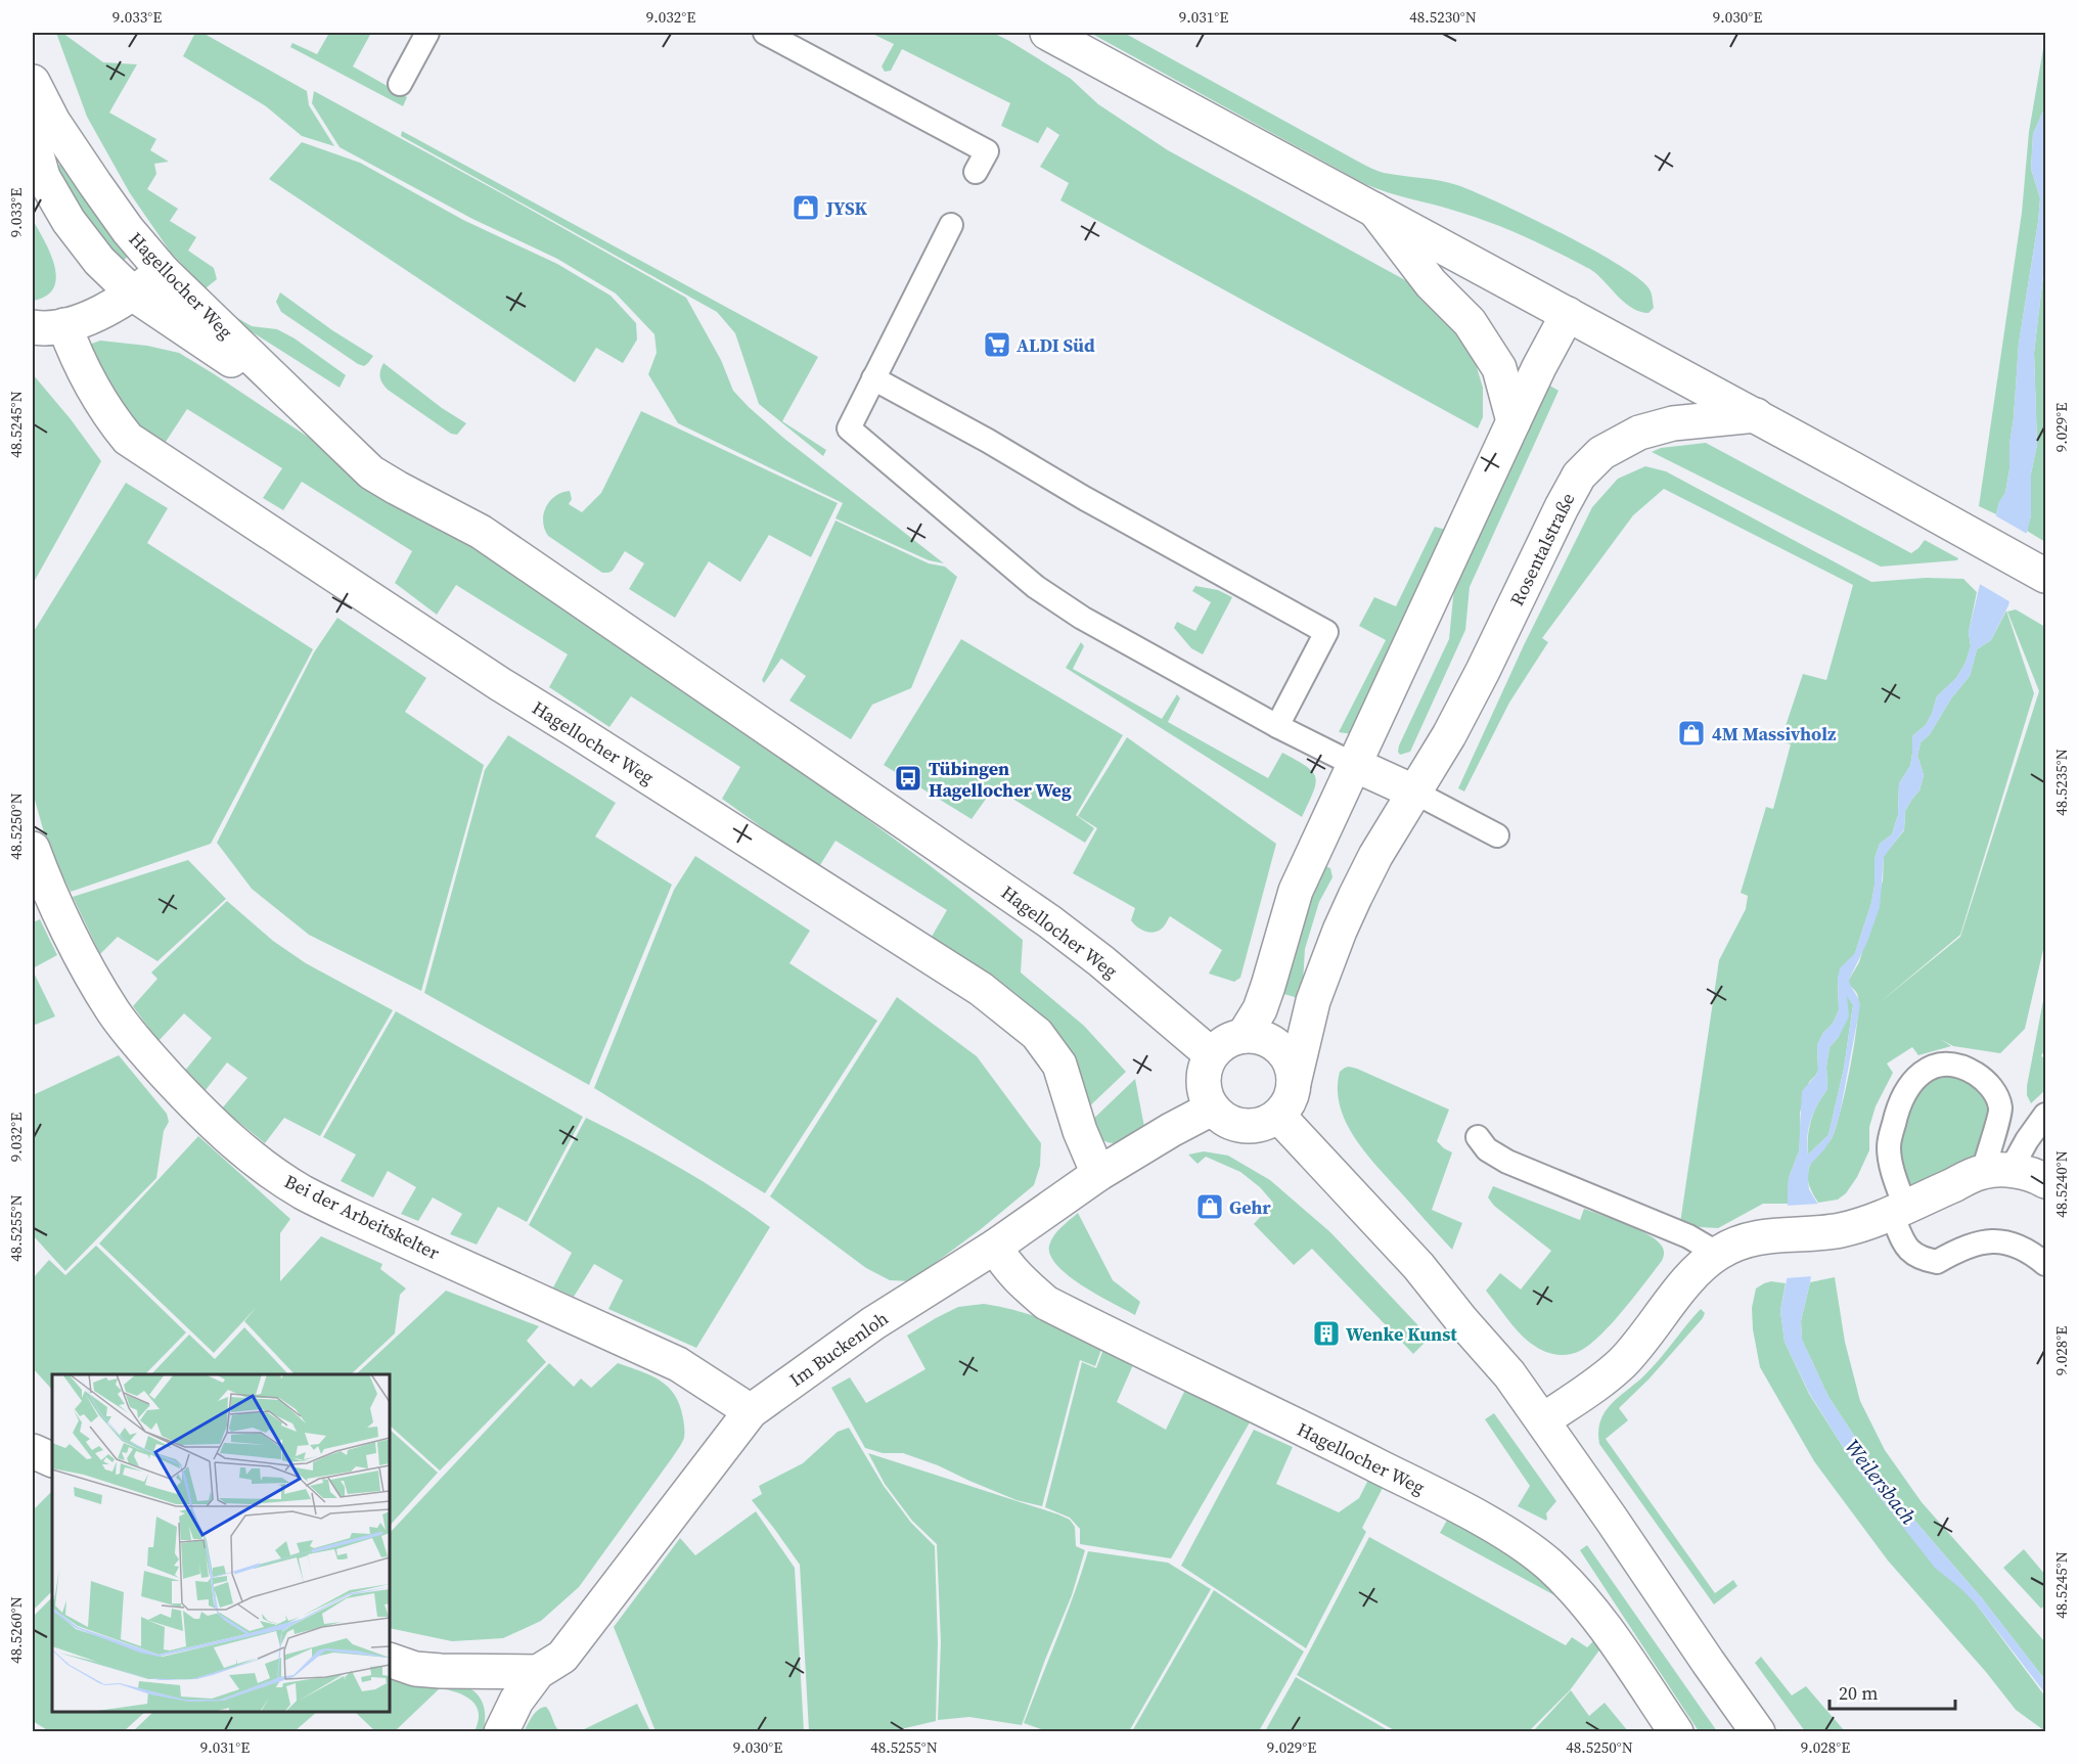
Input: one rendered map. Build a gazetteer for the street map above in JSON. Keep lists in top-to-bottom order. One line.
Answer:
{"streets":{"street":["Hagellocher Weg","Rosentalstraße","Bei der Arbeitskelter","Im Buckenloh"]},"crossings":[["Hagellocher Weg","Rosentalstraße"],["Hagellocher Weg","Im Buckenloh"],["Rosentalstraße","Im Buckenloh"],["Bei der Arbeitskelter","Im Buckenloh"]],"water":["Weilersbach"],"places":{"shop":["JYSK","4M Massivholz","Gehr"],"supermarket":["ALDI Süd"],"bus stop":["Tübingen Hagellocher Weg"],"building":["Wenke Kunst"]},"scale_bar":"20 m","coordinates":["9.033°E","9.032°E","9.031°E","48.5230°N","9.030°E","48.5245°N","9.029°E","48.5235°N","48.5250°N","48.5240°N","48.5255°N","9.028°E","48.5260°N"]}
